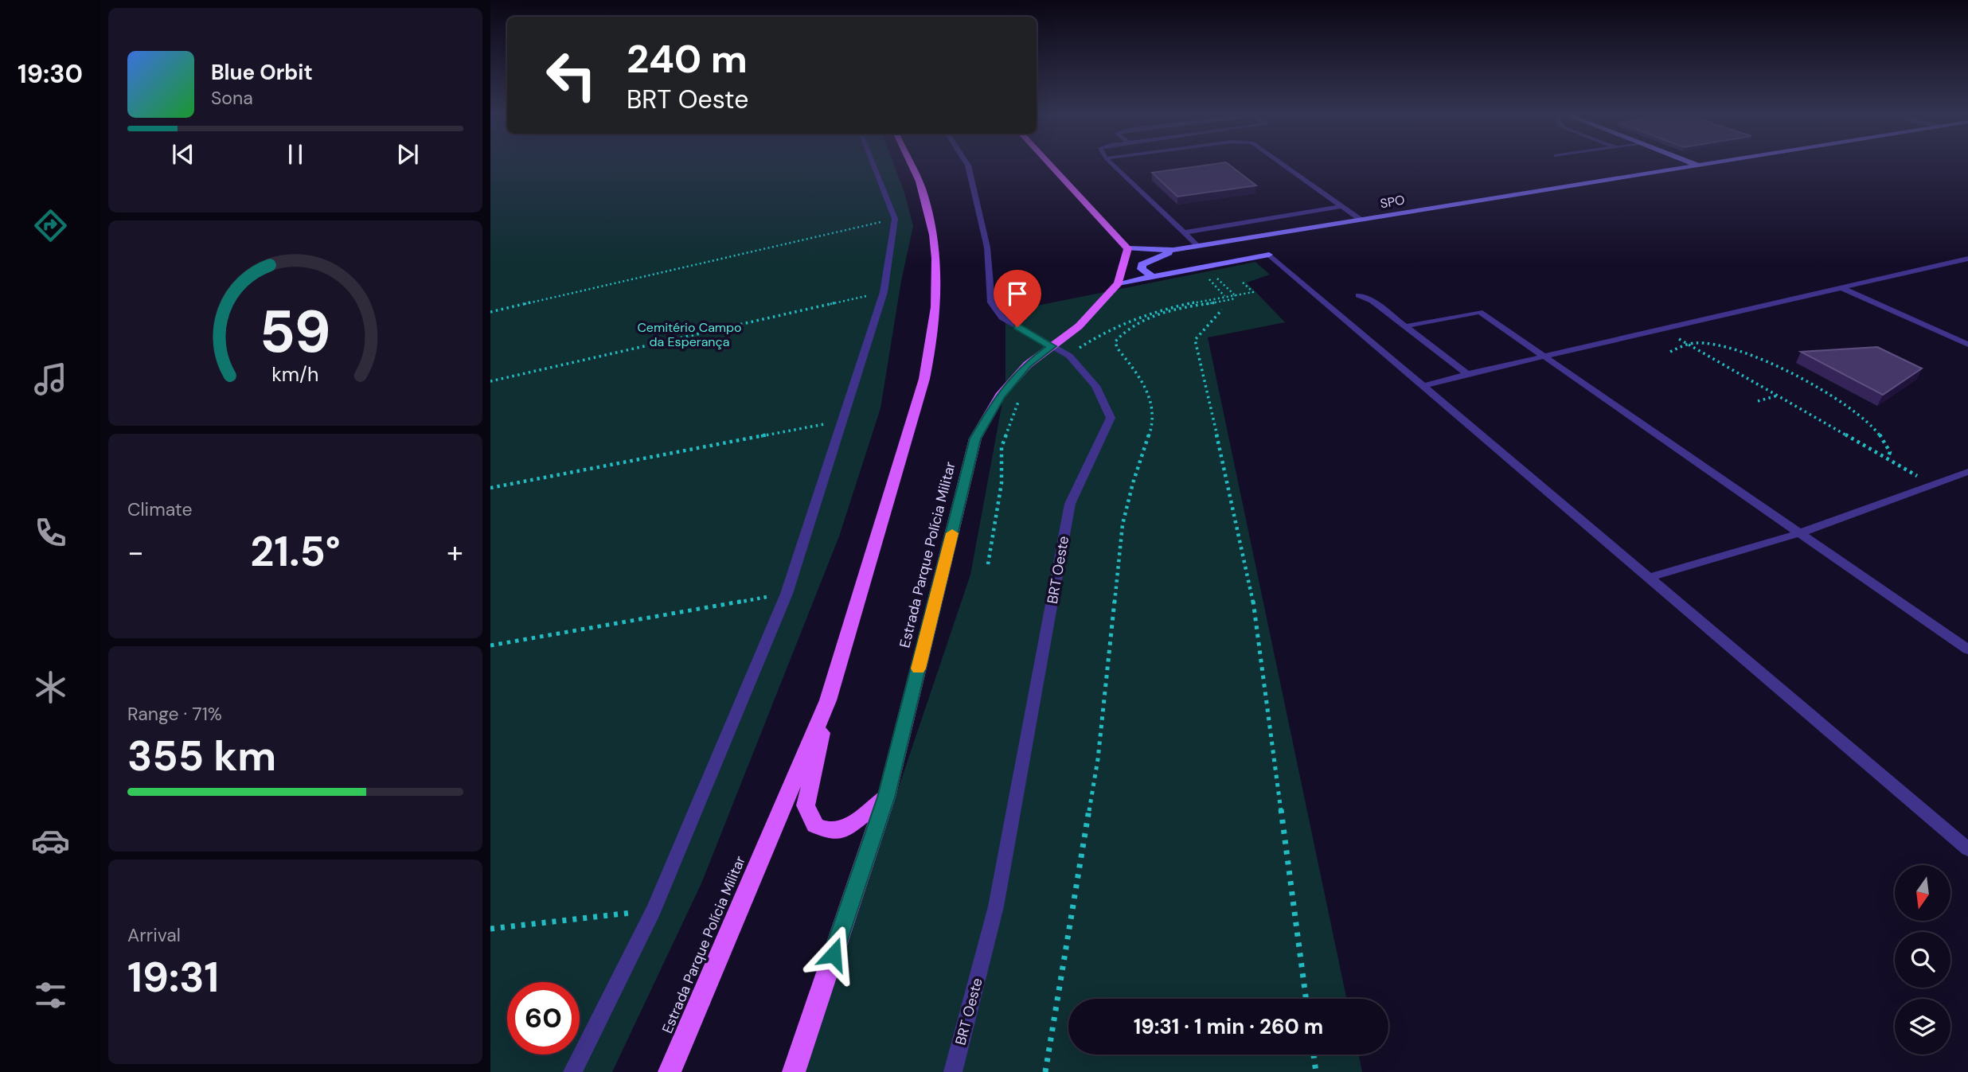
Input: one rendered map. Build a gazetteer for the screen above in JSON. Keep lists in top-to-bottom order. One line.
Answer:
{"streets":{"main road":["Estrada Parque Polícia Militar"],"street":["SPO"],"lane":["BRT Oeste"]},"crossings":[["SPO","Estrada Parque Polícia Militar"],["Estrada Parque Polícia Militar","BRT Oeste"]],"parks":["Cemitério Campo da Esperança"],"north":"bottom","page":{"tabs":"19:30","turn":["240 m","BRT Oeste"],"song":["Blue Orbit","Sona"],"tile":["Climate",["Range · 71%","355 km"],["Arrival","19:31"]],"heat":["−","21.5°","+"],"limit":"60","trip":"19:31 · 1 min · 260 m","gauge":["59","km/h"]}}
